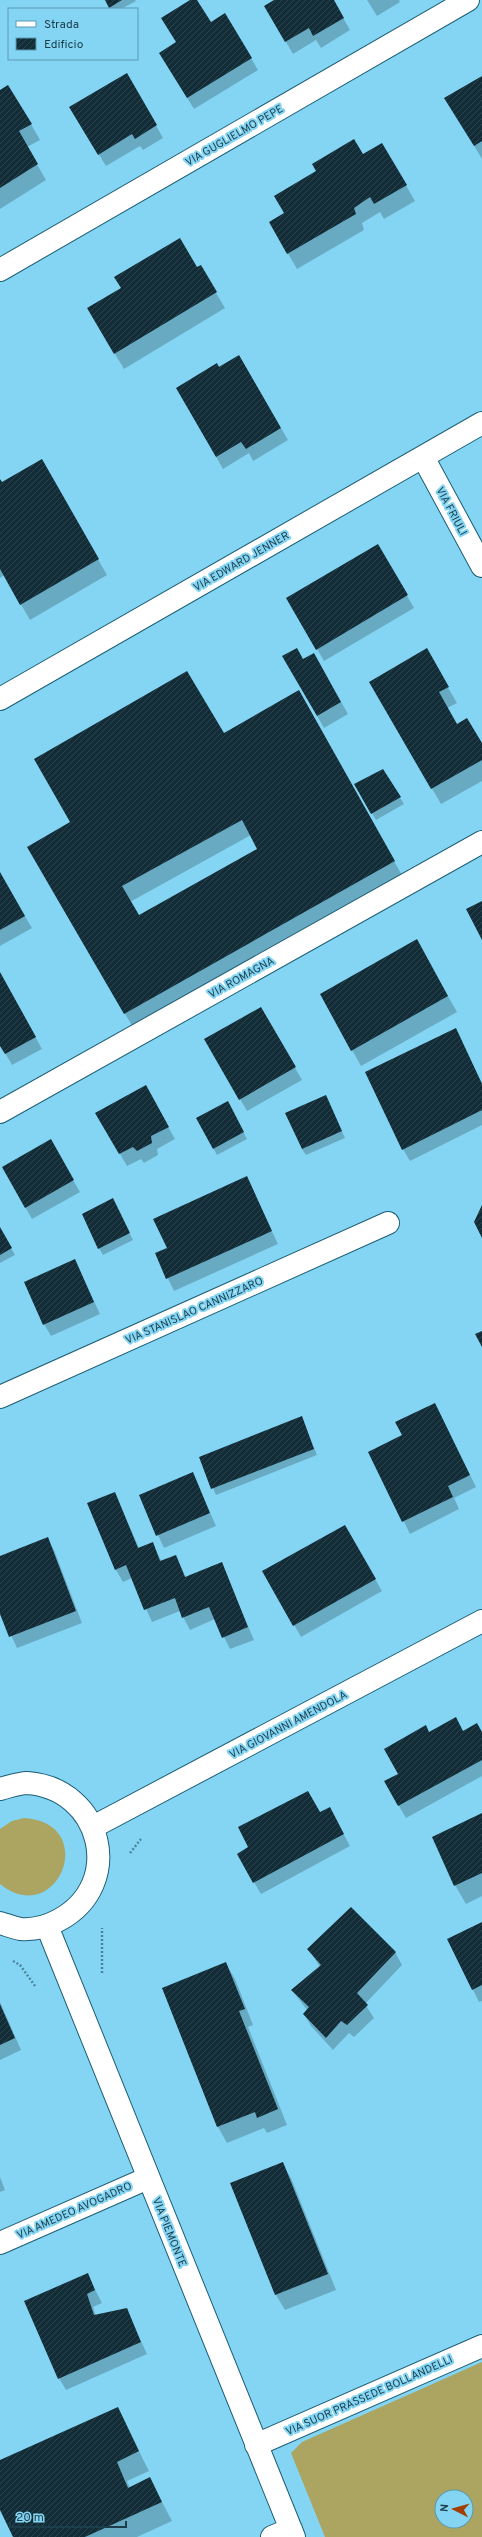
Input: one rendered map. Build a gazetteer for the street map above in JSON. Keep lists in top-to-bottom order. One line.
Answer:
{"streets":{"street":["VIA GUGLIELMO PEPE","VIA FRIULI","VIA EDWARD JENNER","VIA ROMAGNA","VIA STANISLAO CANNIZZARO","VIA GIOVANNI AMENDOLA","VIA AMEDEO AVOGADRO","VIA PIEMONTE","VIA SUOR PRASSEDE BOLLANDELLI"]},"crossings":[["VIA FRIULI","VIA EDWARD JENNER"],["VIA AMEDEO AVOGADRO","VIA PIEMONTE"],["VIA PIEMONTE","VIA SUOR PRASSEDE BOLLANDELLI"]],"legend":["Strada","Edificio"],"scale_bar":"20 m","north":"left"}
